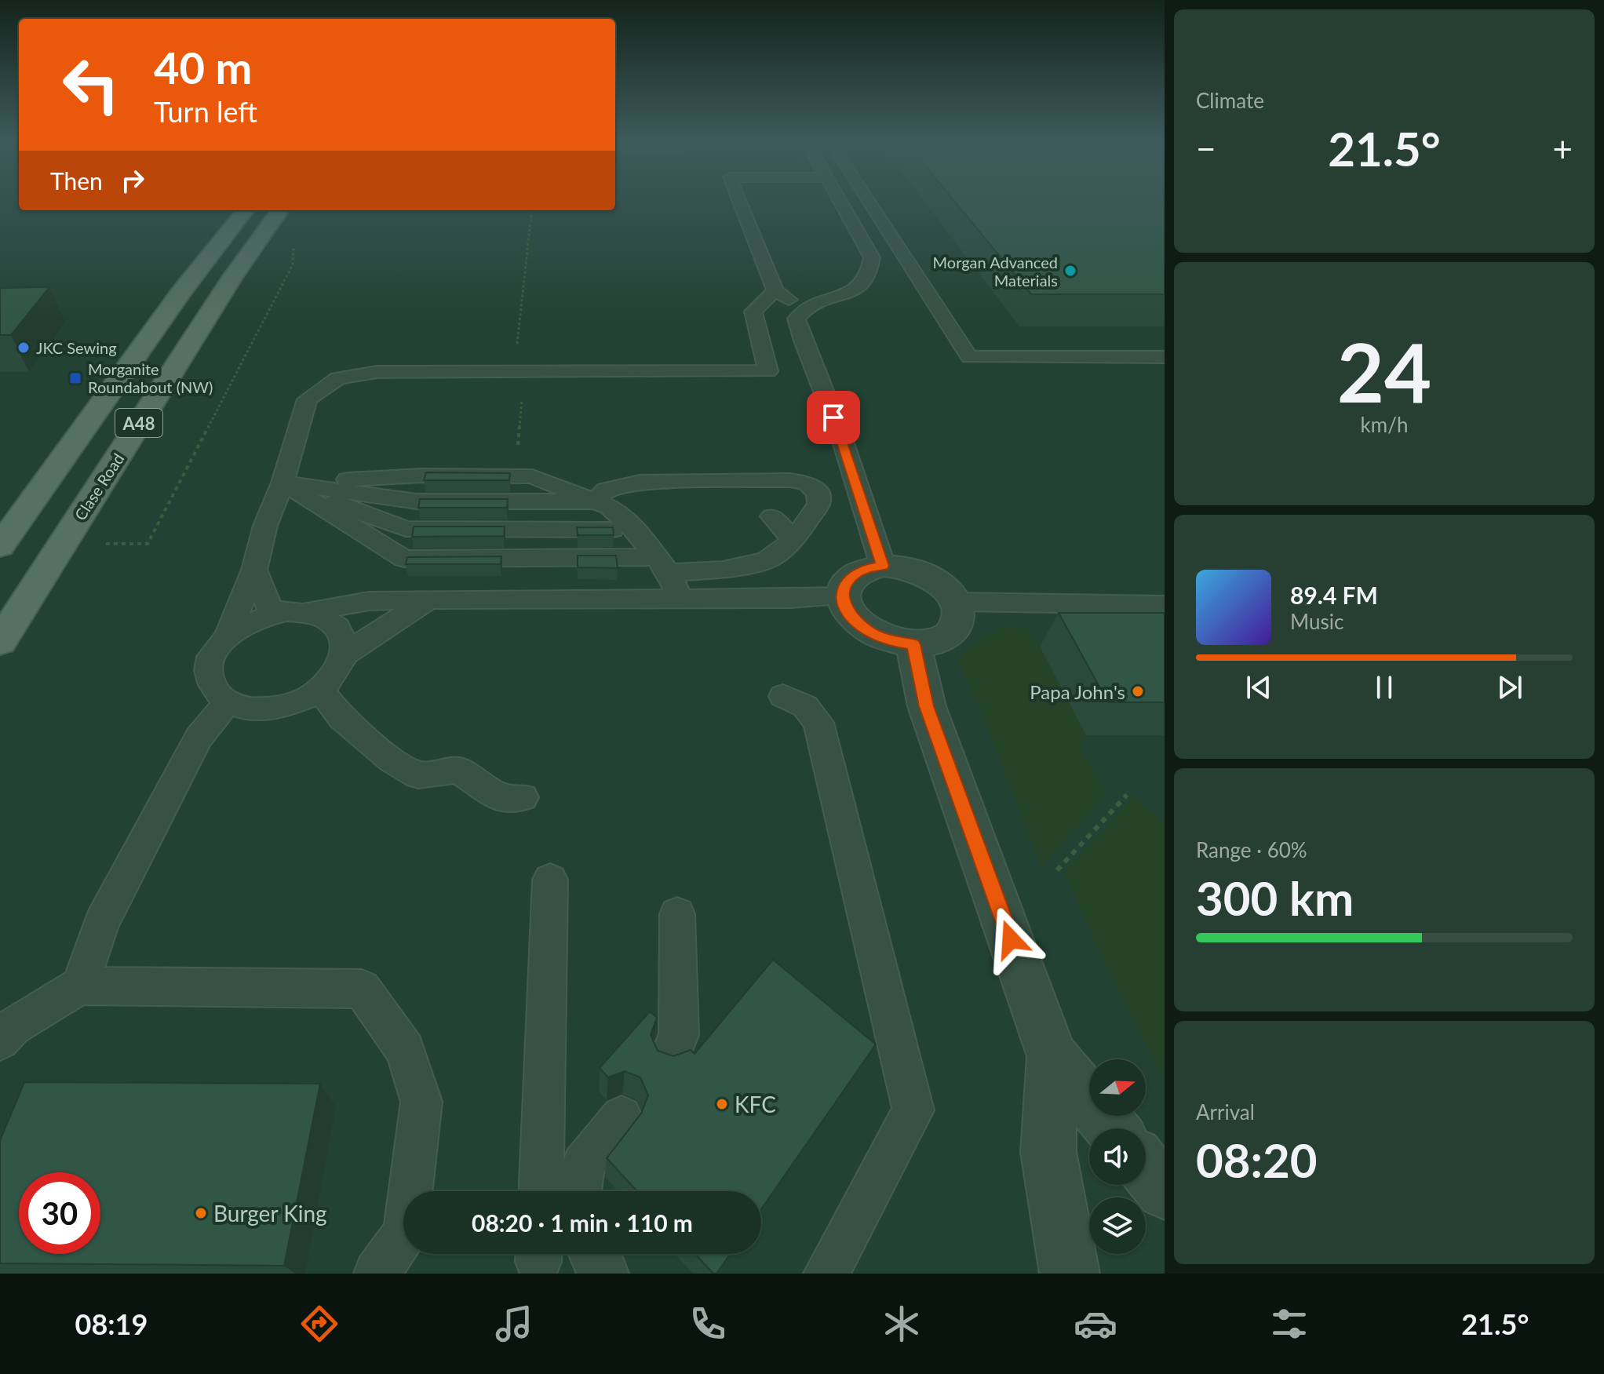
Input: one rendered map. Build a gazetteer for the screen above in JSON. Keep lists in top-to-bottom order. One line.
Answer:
{"streets":{"main road":["A48","Clase Road"]},"places":{"other":["Morgan Advanced Materials","JKC Sewing","Papa John's","KFC","Burger King"],"transit":["Morganite Roundabout (NW)"]},"north":"right","page":{"tile":["Climate",["24","km/h"],["Range · 60%","300 km"],["Arrival","08:20"]],"turn":["40 m","Turn left"],"heat":["−","21.5°","+"],"then":"Then","song":["89.4 FM","Music"],"limit":"30","trip":"08:20 · 1 min · 110 m","tabs":["08:19","21.5°"]}}
